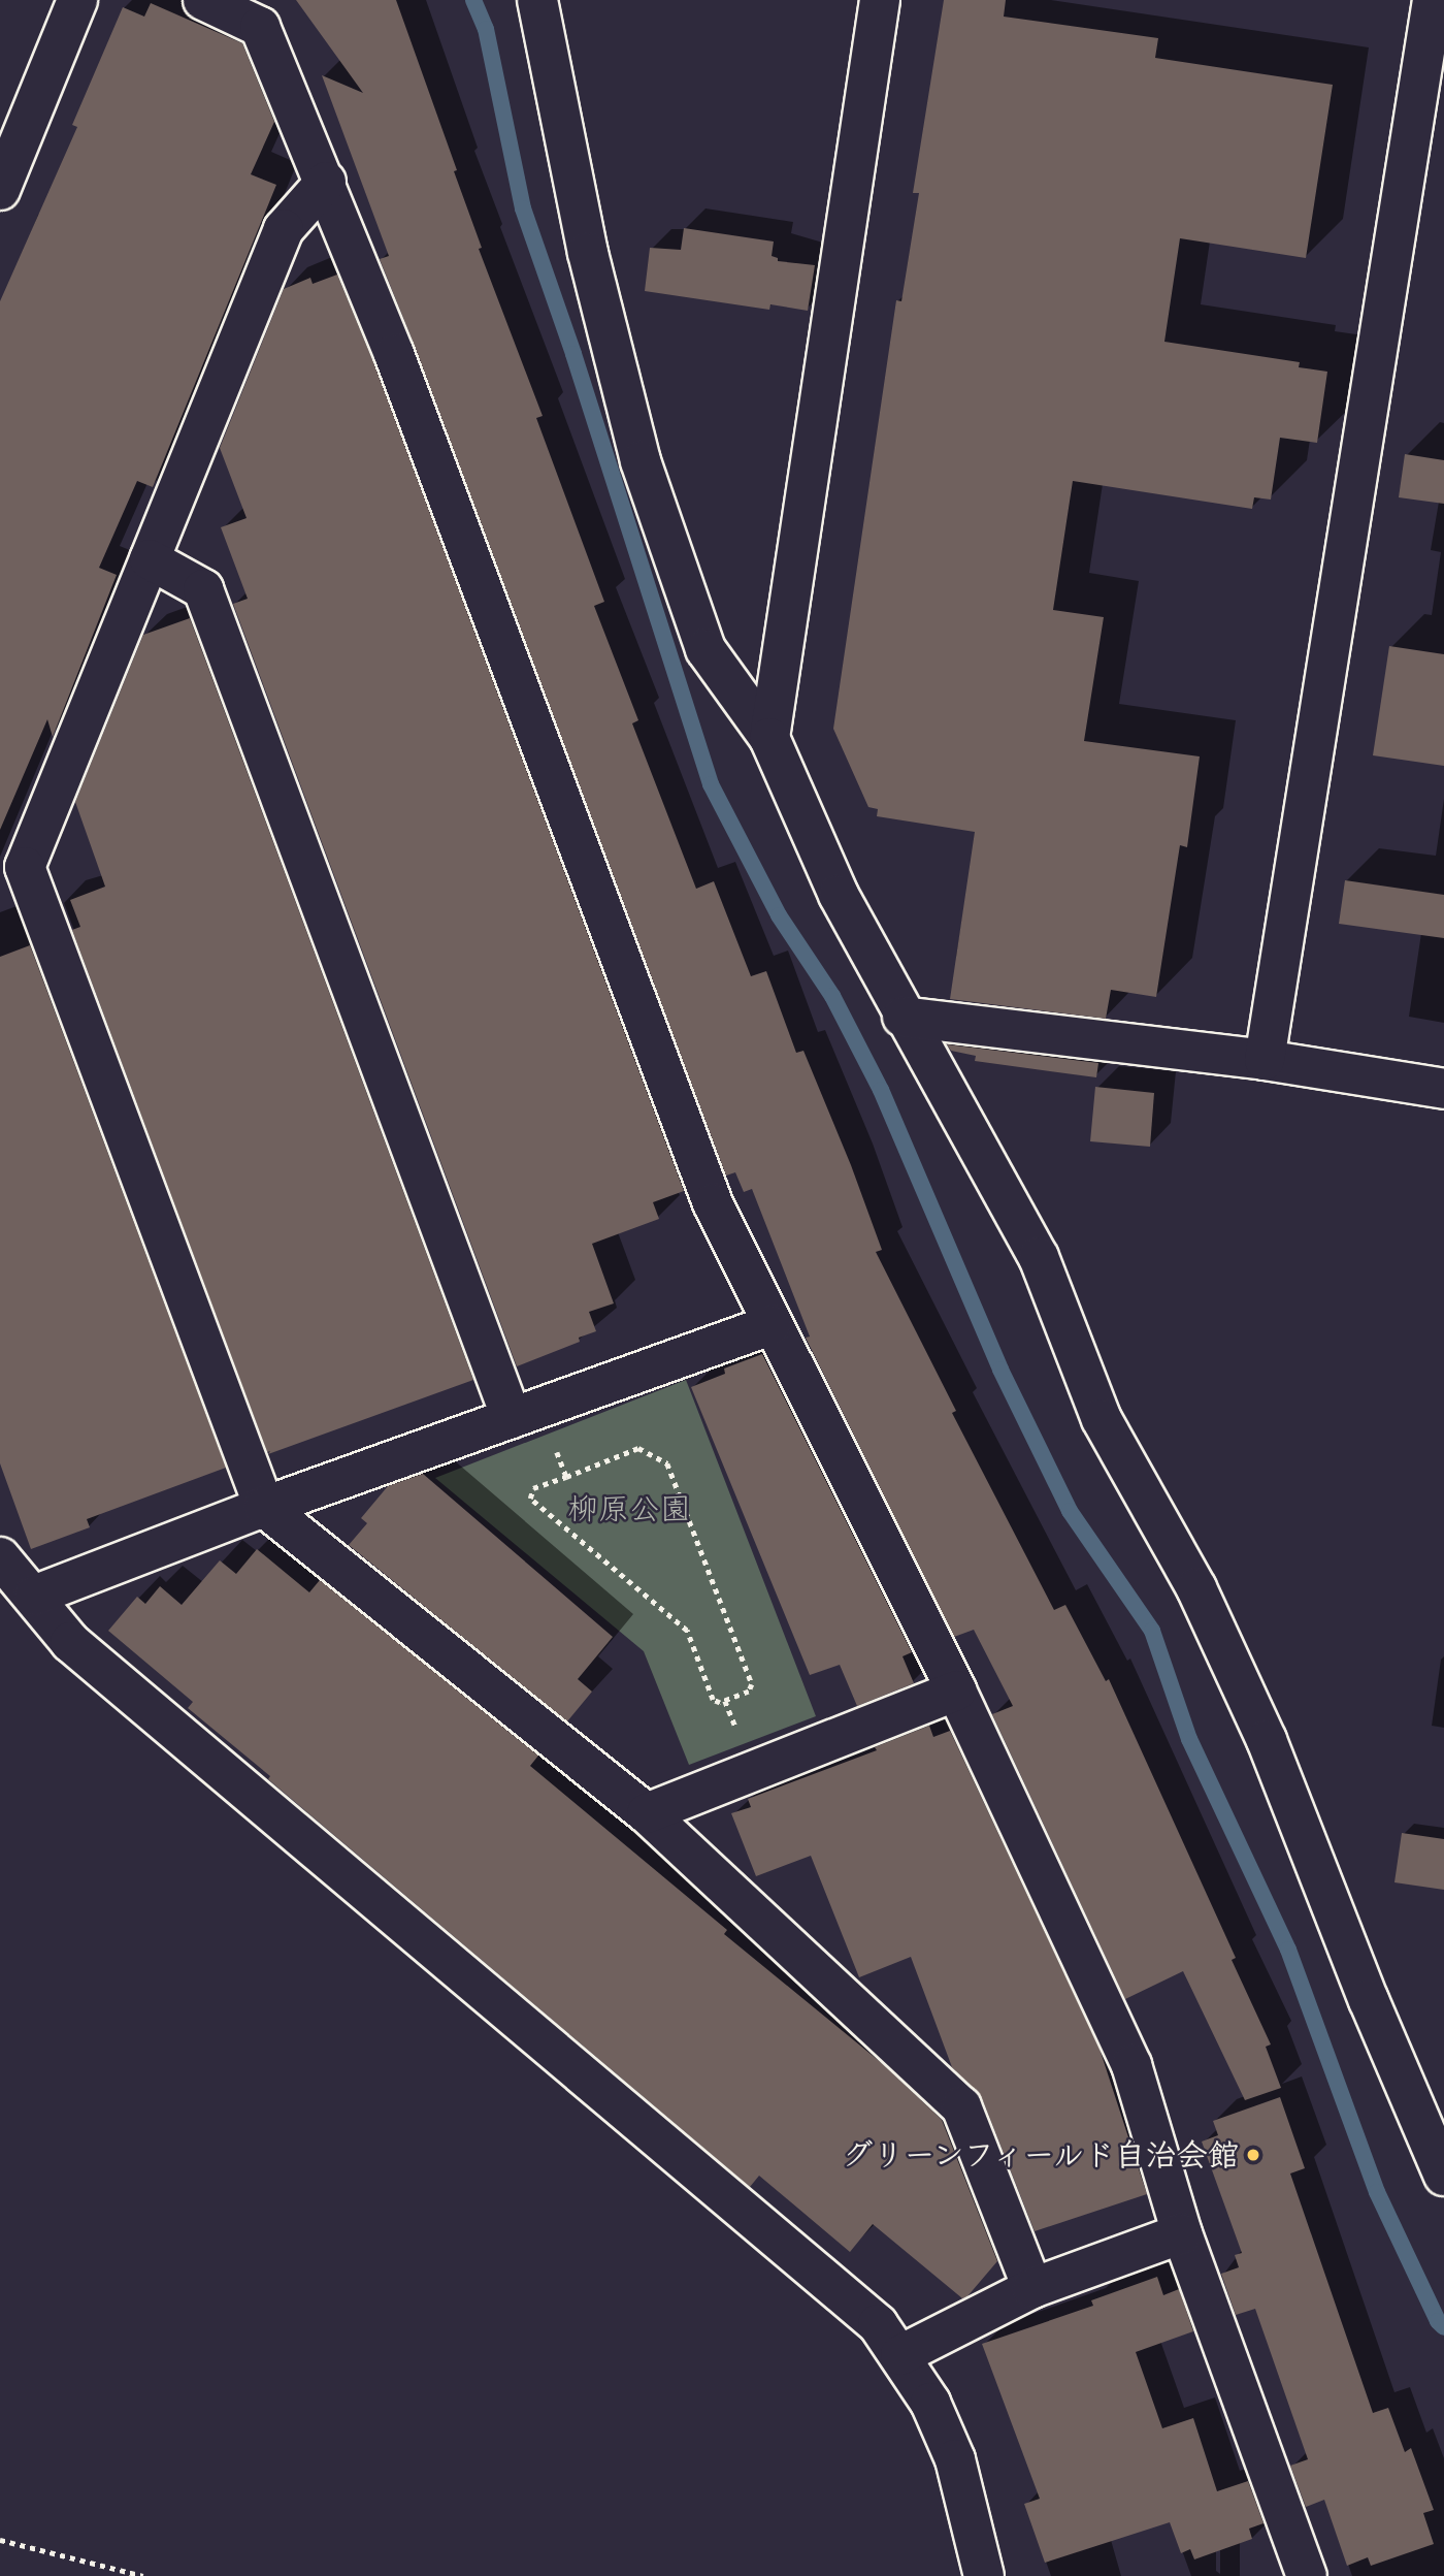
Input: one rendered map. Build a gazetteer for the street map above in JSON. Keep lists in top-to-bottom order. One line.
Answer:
{"parks":["柳原公園"],"places":["グリーンフィールド自治会館"]}
